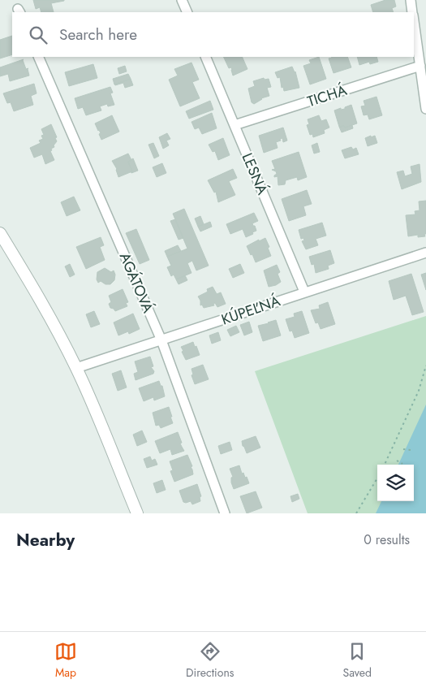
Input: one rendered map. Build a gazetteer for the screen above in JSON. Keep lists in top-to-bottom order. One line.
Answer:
{"streets":{"street":["TICHÁ","LESNÁ","AGÁTOVÁ","KÚPEĽNÁ"]},"crossings":[["TICHÁ","LESNÁ"],["LESNÁ","KÚPEĽNÁ"],["AGÁTOVÁ","KÚPEĽNÁ"]],"page":{"search":"Search here","heading":["Nearby","0 results"],"nav":["Map","Directions","Saved"]}}
